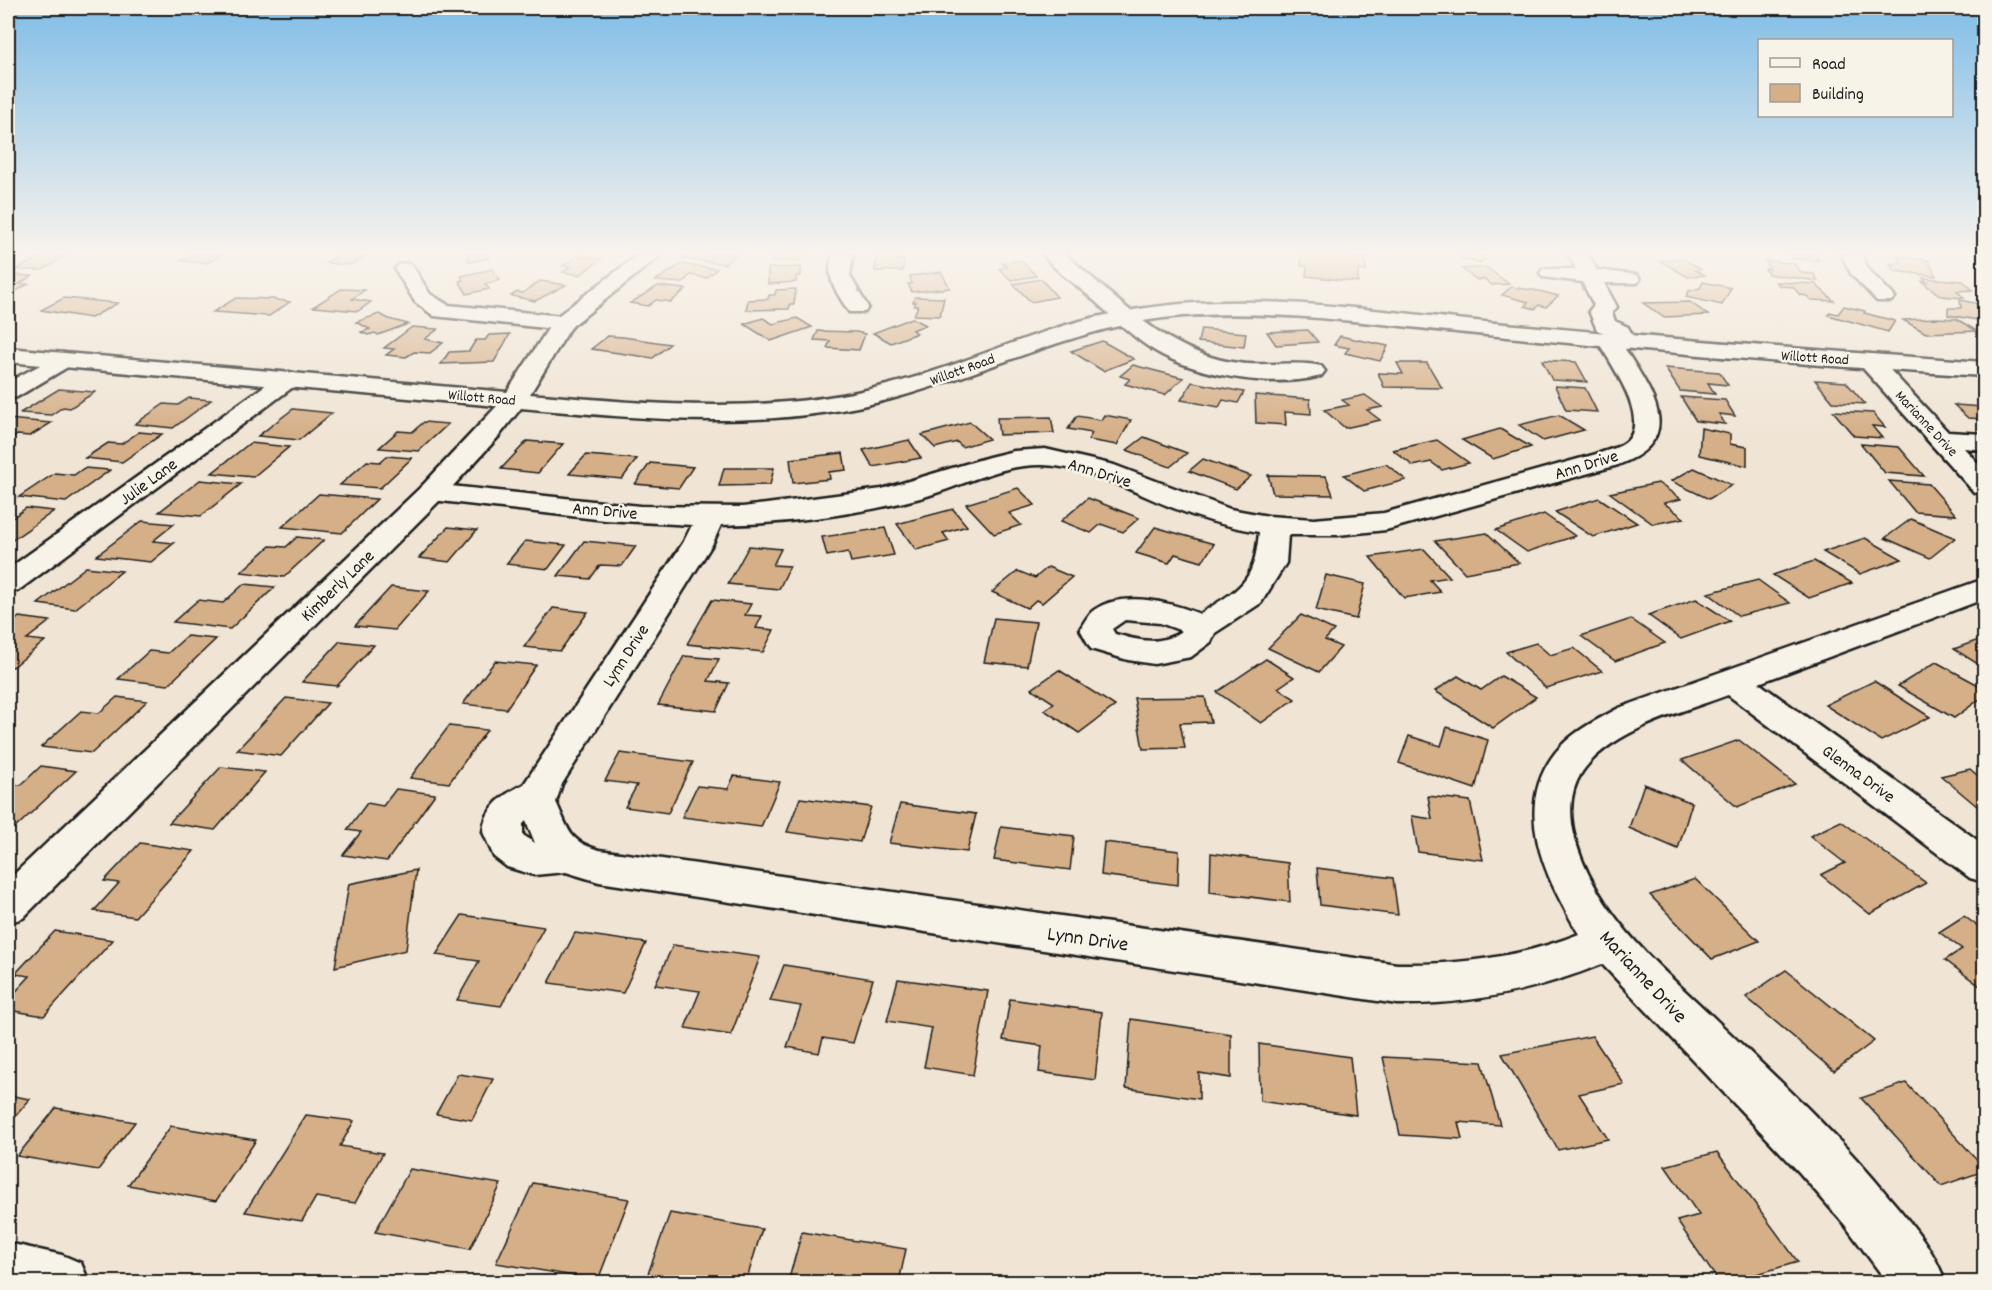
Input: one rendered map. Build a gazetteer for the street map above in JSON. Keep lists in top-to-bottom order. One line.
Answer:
{"streets":{"street":["Willott Road","Marianne Drive","Ann Drive","Julie Lane","Kimberly Lane","Lynn Drive","Glenna Drive"]},"crossings":[["Willott Road","Marianne Drive"],["Willott Road","Ann Drive"],["Willott Road","Julie Lane"],["Willott Road","Kimberly Lane"],["Marianne Drive","Lynn Drive"],["Marianne Drive","Glenna Drive"],["Ann Drive","Kimberly Lane"],["Ann Drive","Lynn Drive"]],"legend":["Road","Building"]}
